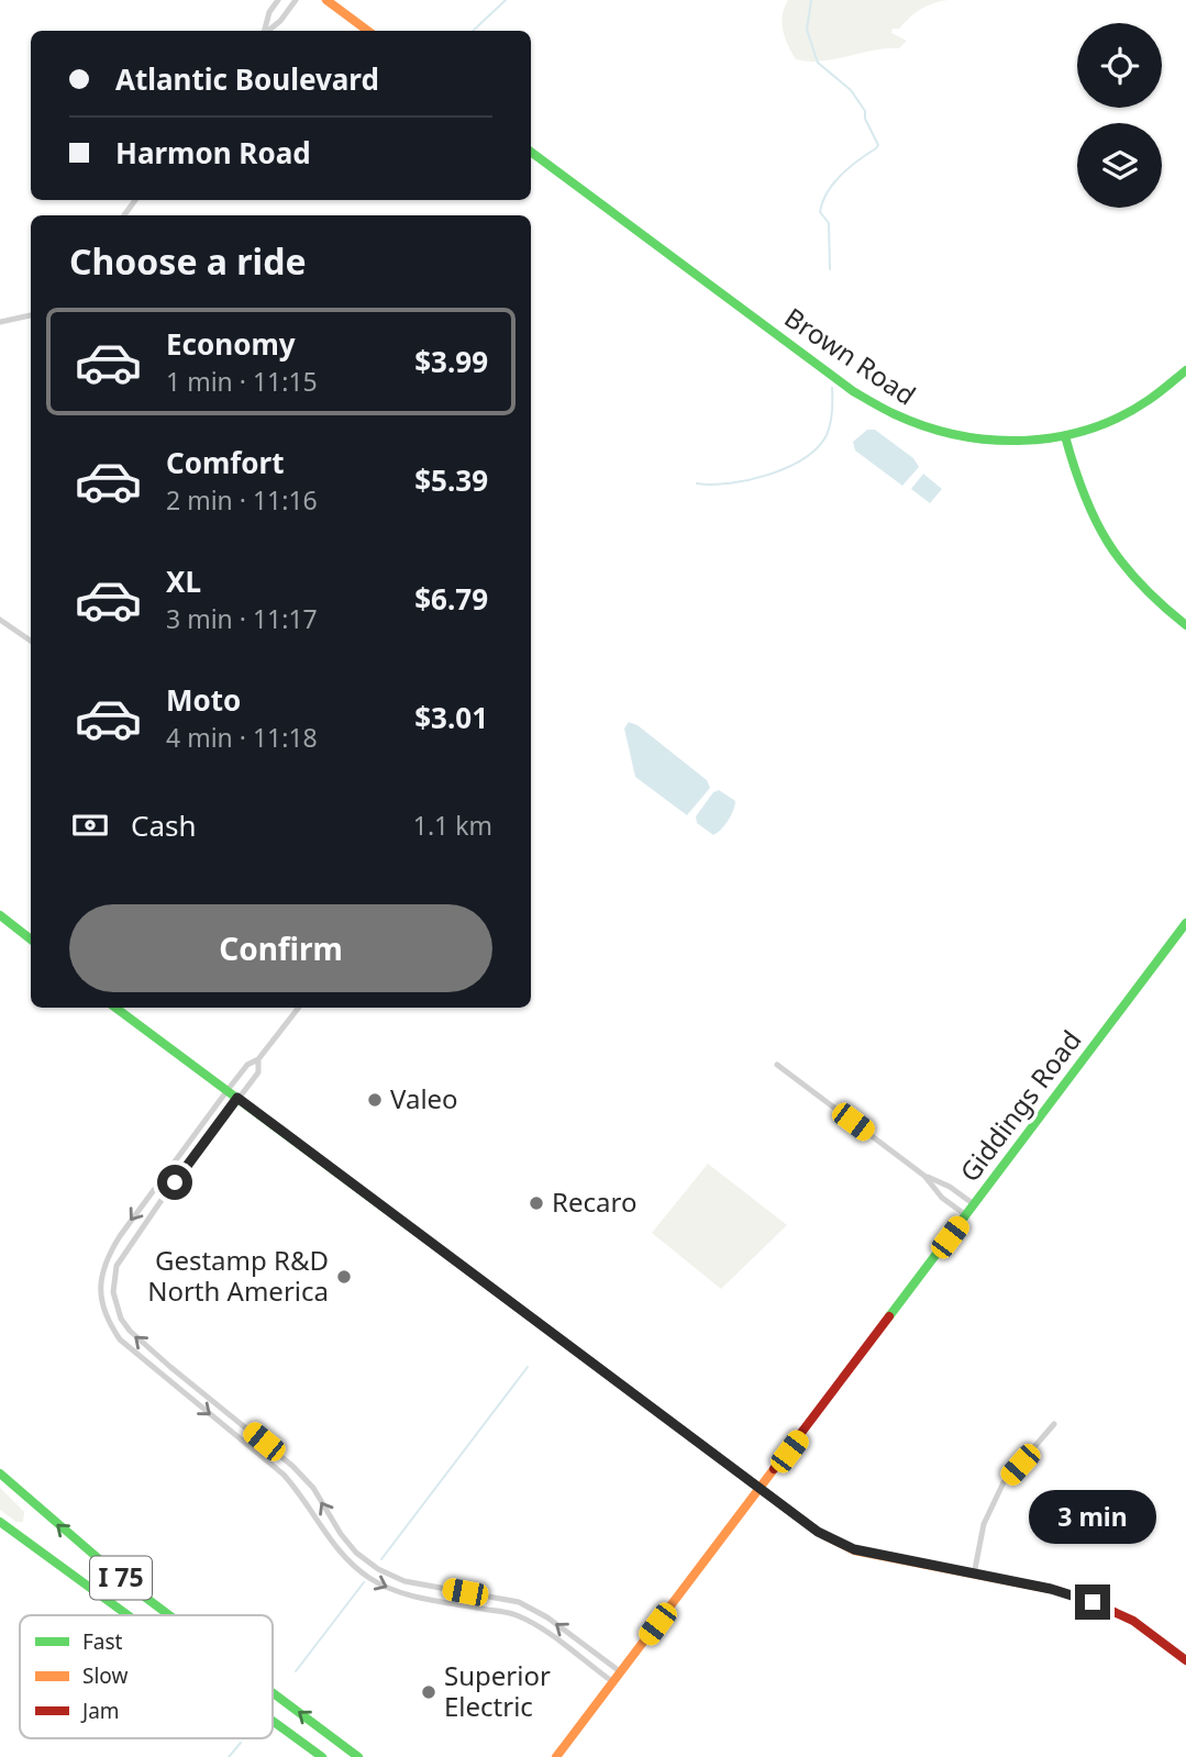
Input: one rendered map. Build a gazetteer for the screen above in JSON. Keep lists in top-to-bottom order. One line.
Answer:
{"streets":{"main road":["Brown Road","Giddings Road","I 75"]},"places":["Valeo","Recaro","Gestamp R&D North America","Superior Electric"],"legend":["Fast","Slow","Jam"],"page":{"banner":["Atlantic Boulevard","Harmon Road"],"heading":"Choose a ride","list":[{"name":"Economy","note":"1 min · 11:15","value":"$3.99"},{"name":"Comfort","note":"2 min · 11:16","value":"$5.39"},{"name":"XL","note":"3 min · 11:17","value":"$6.79"},{"name":"Moto","note":"4 min · 11:18","value":"$3.01"}],"pay":["Cash","1.1 km"],"buttons":"Confirm","bubble":"3 min"}}
